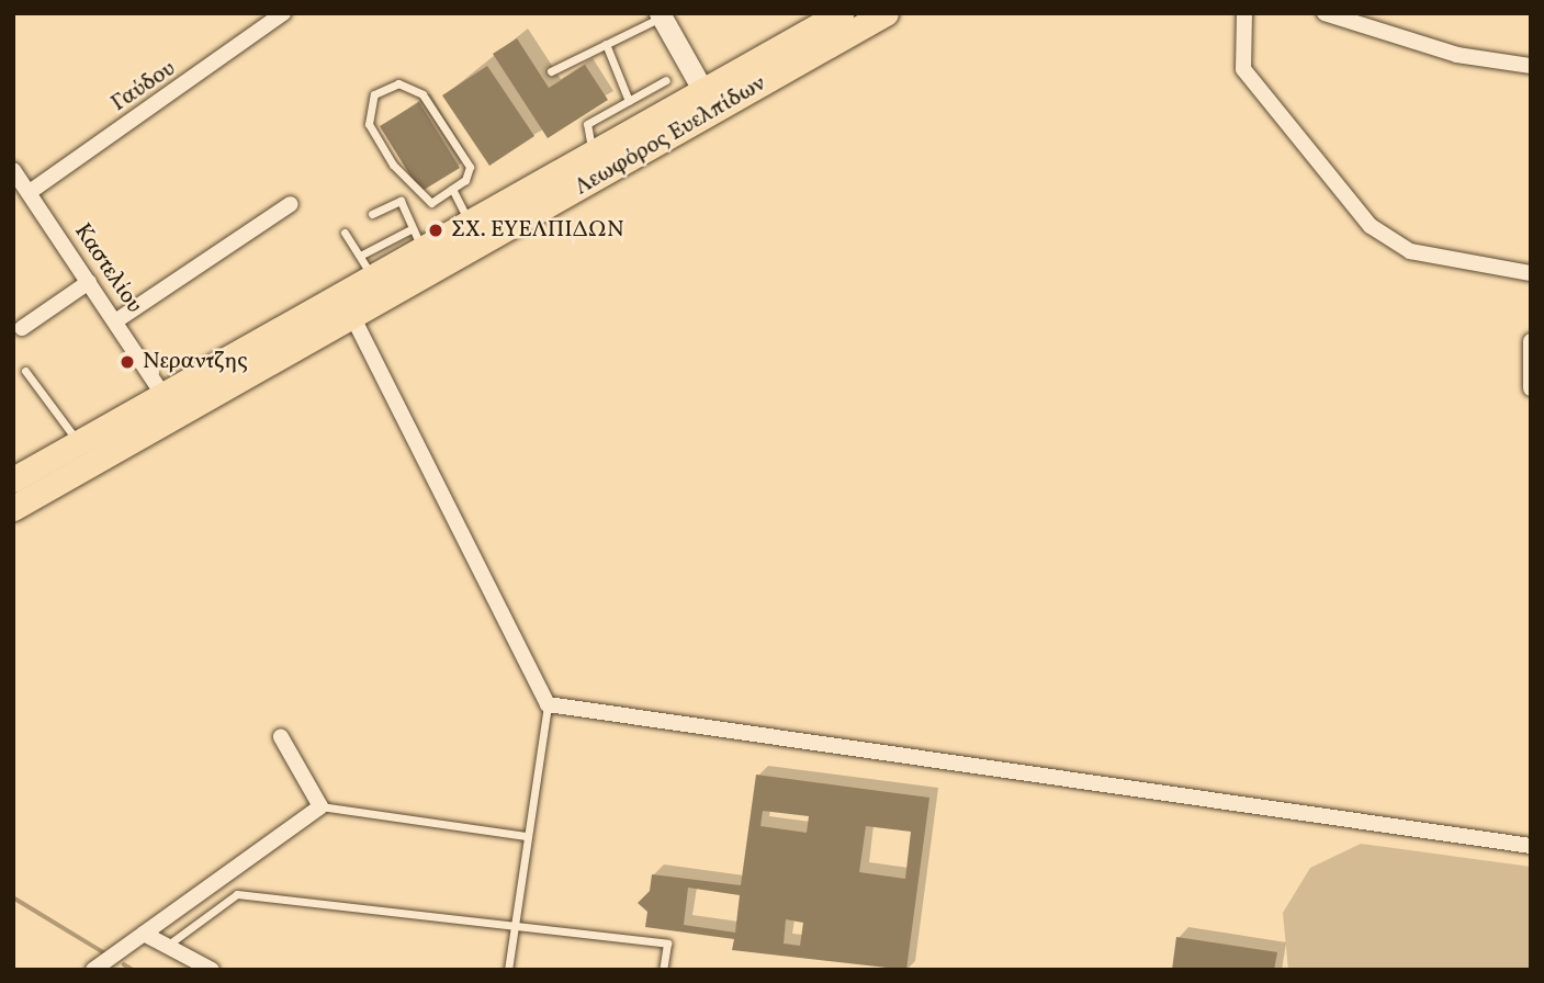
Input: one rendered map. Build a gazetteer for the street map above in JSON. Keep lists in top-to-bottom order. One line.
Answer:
{"streets":{"main road":["Λεωφόρος Ευελπίδων"],"street":["Γαύδου","Καστελίου"]},"crossings":[["Γαύδου","Καστελίου"],["Λεωφόρος Ευελπίδων","Καστελίου"]],"places":["ΣΧ. ΕΥΕΛΠΙΔΩΝ","Νεραντζης"]}
